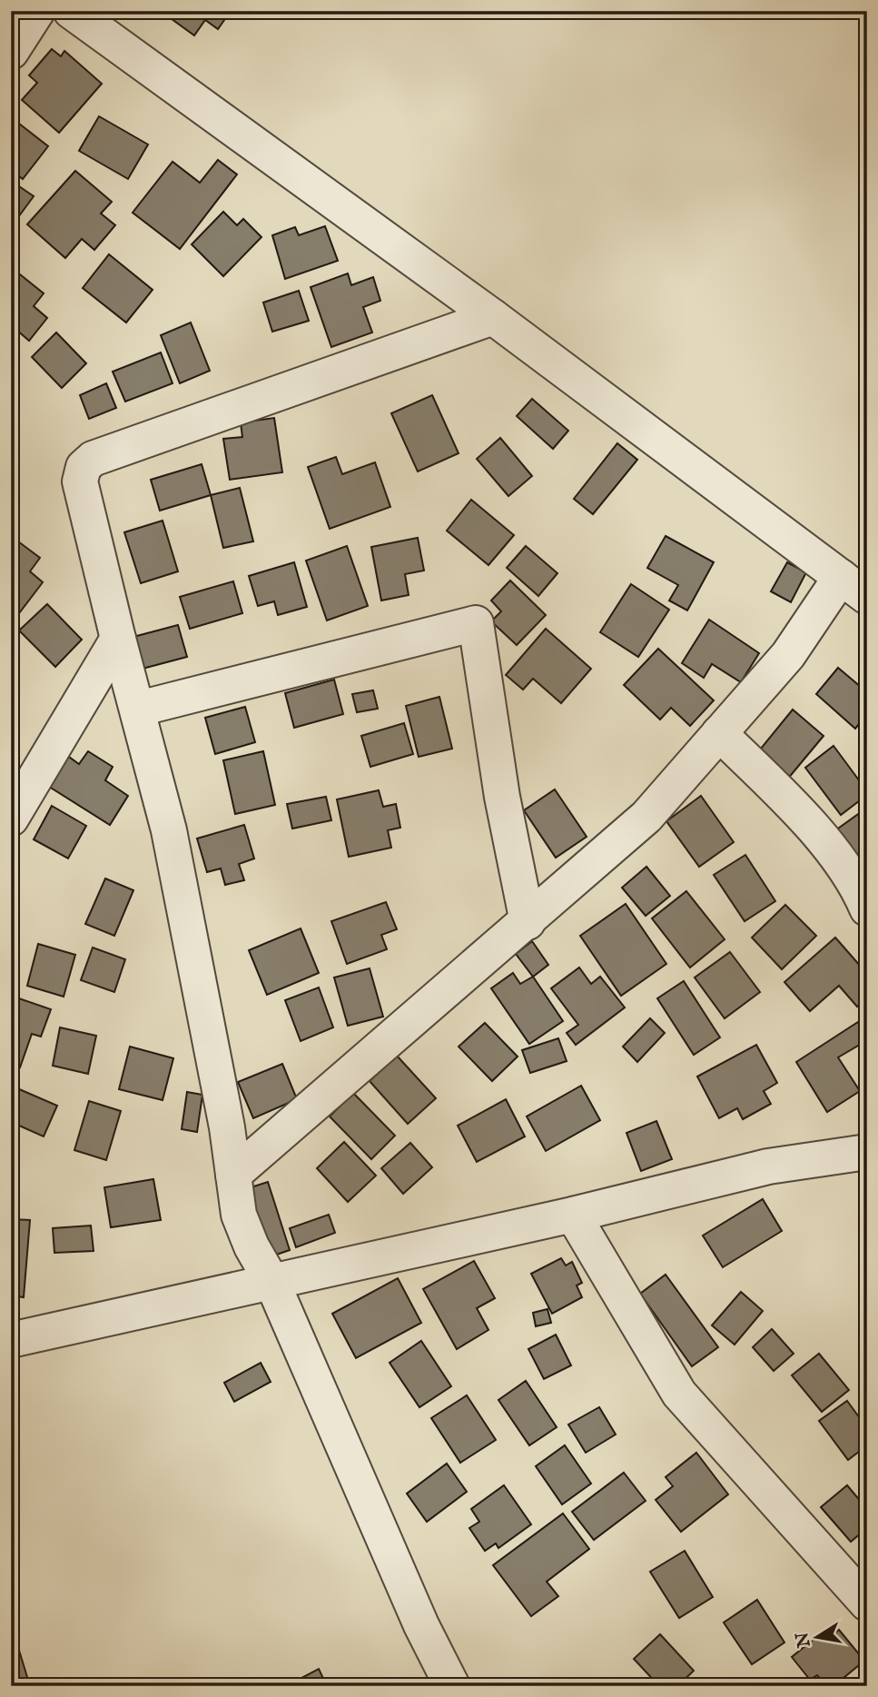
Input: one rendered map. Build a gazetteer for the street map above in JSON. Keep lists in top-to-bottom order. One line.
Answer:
{"north":"left"}
